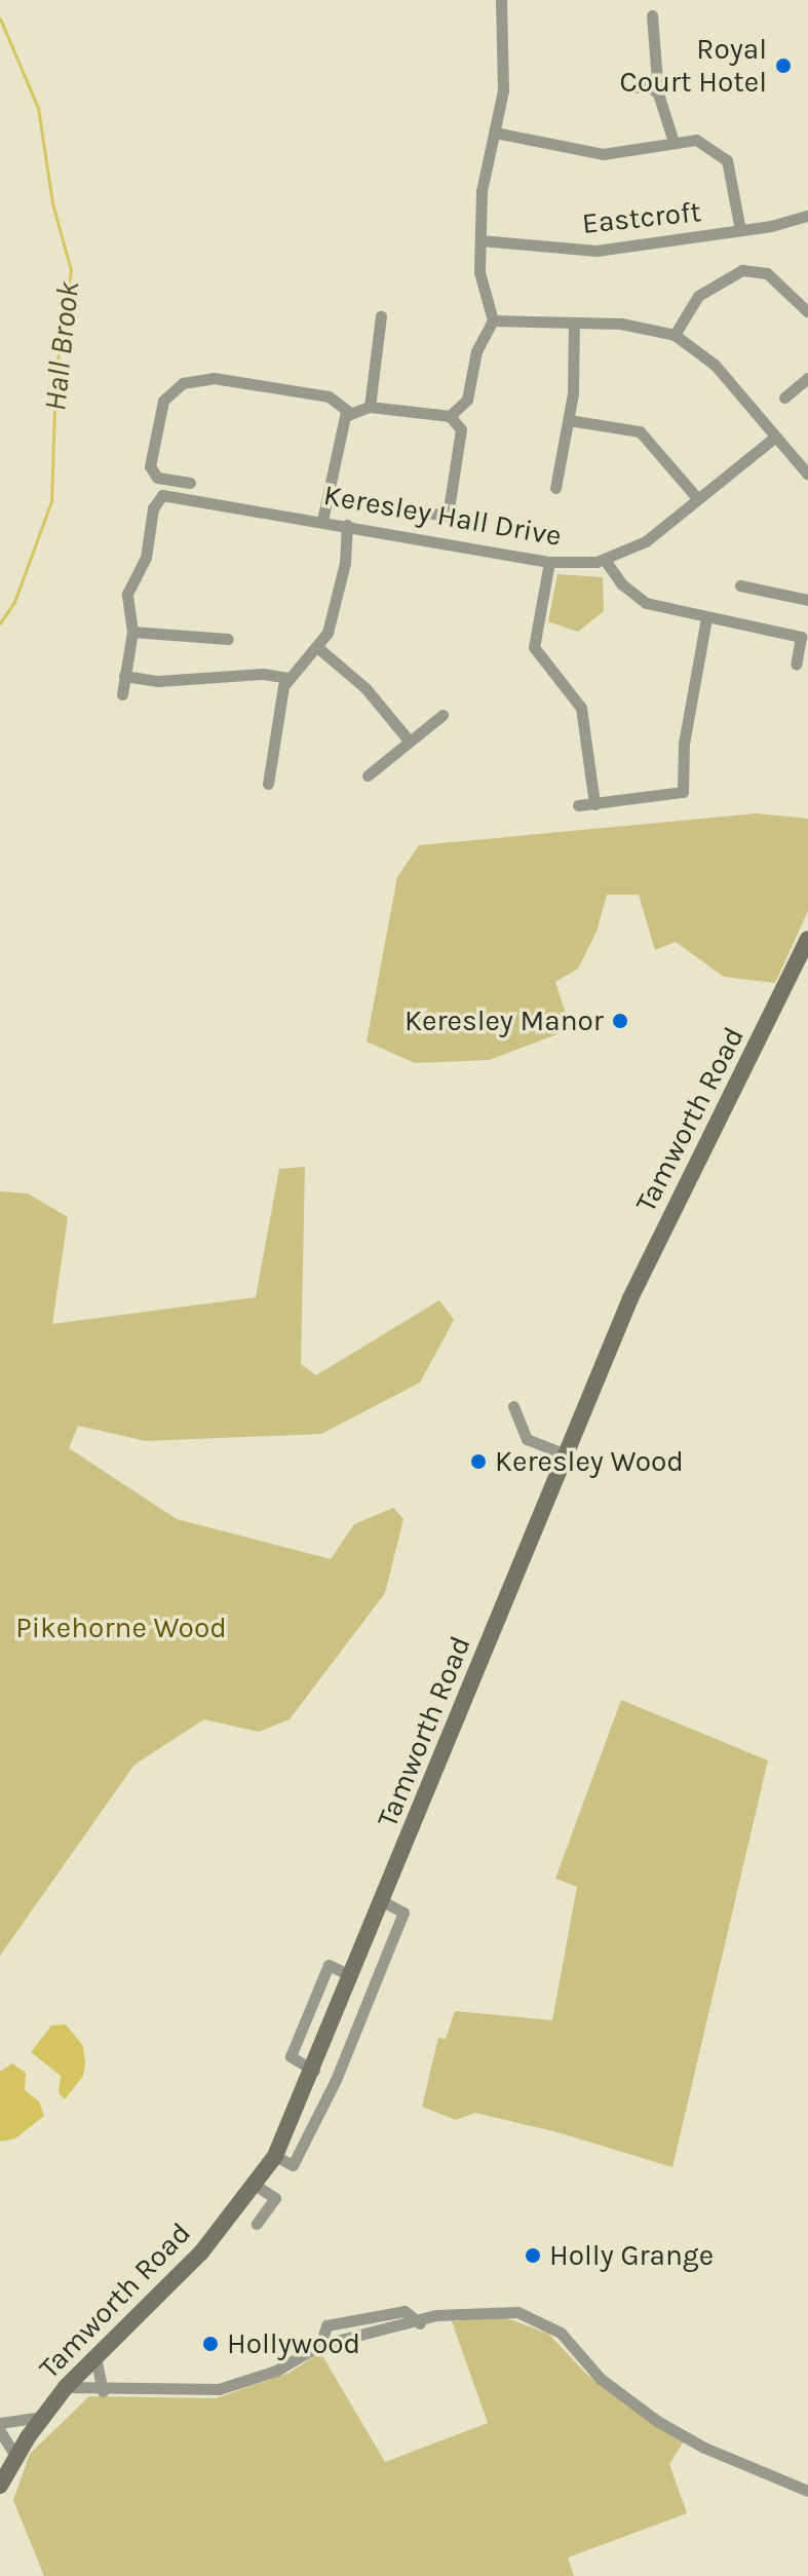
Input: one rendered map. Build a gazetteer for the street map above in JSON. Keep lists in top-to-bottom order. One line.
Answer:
{"streets":{"main road":["Tamworth Road"],"street":["Eastcroft","Keresley Hall Drive"]},"water":["Hall Brook"],"parks":["Pikehorne Wood"],"places":["Royal Court Hotel","Keresley Manor","Keresley Wood","Holly Grange","Hollywood"]}
